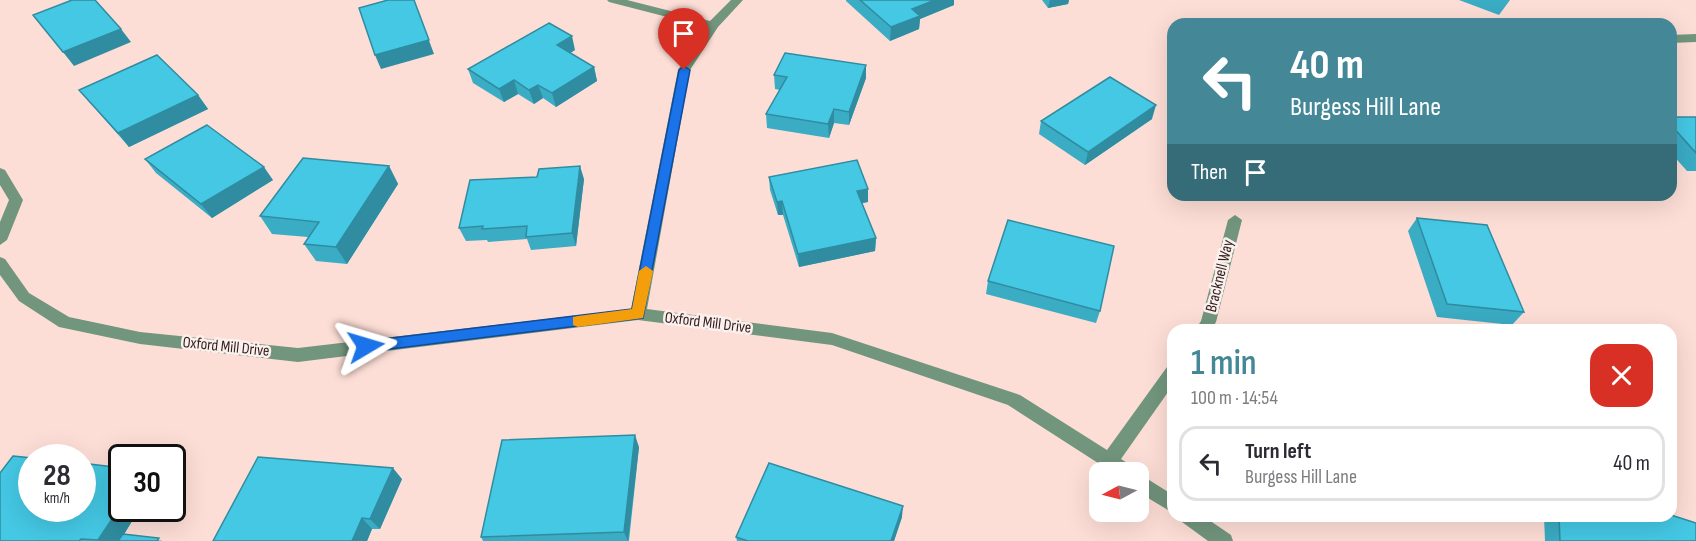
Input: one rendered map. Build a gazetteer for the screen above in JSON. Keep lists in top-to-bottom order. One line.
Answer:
{"streets":{"street":["Bracknell Way","Oxford Mill Drive"]},"north":"left","page":{"turn":["40 m","Burgess Hill Lane"],"then":"Then","heading":["1 min","100 m · 14:54"],"list":[{"name":"Turn left","note":"Burgess Hill Lane","value":"40 m"}],"speed":"28 km/h","limit":"30"}}
